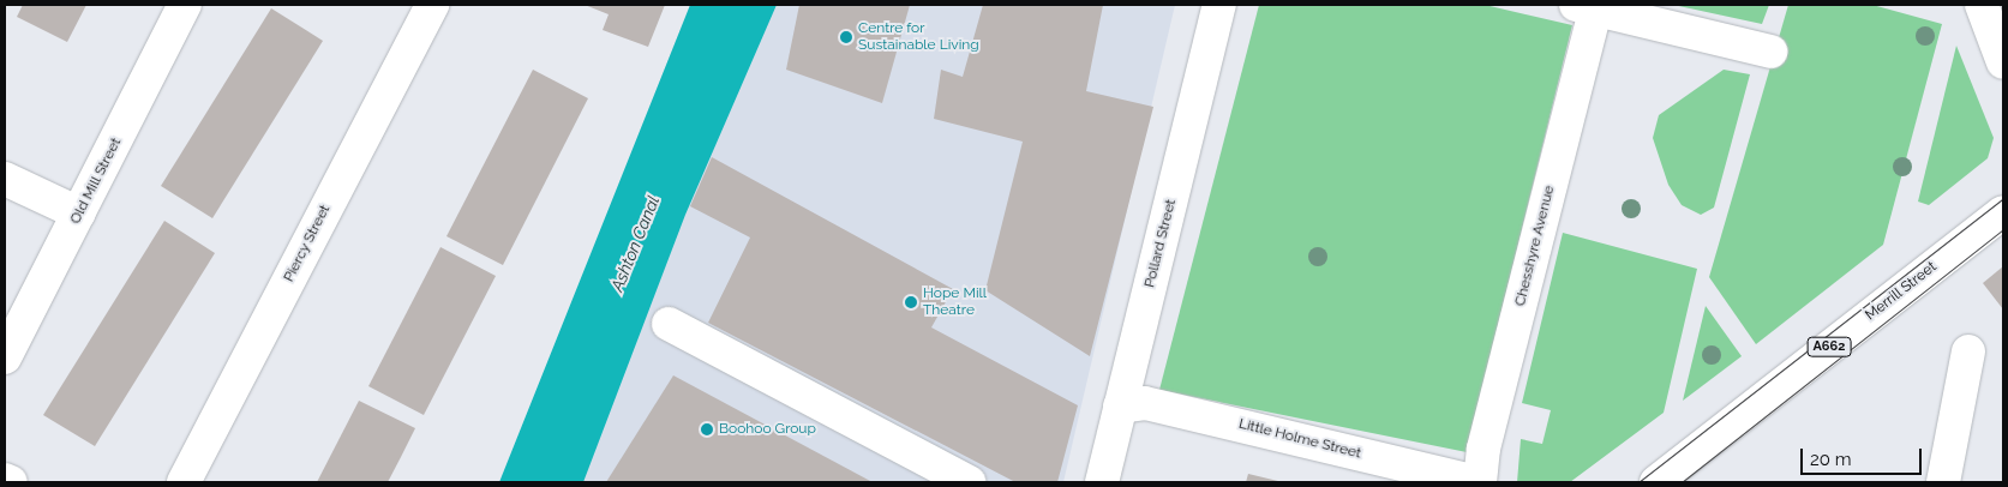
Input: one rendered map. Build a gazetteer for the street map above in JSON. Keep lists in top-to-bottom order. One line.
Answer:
{"streets":{"street":["Old Mill Street","Piercy Street","Pollard Street","Chesshyre Avenue","Merrill Street","A662","Little Holme Street"]},"crossings":[["Pollard Street","Little Holme Street"],["Chesshyre Avenue","Little Holme Street"]],"water":["Ashton Canal"],"places":["Centre for Sustainable Living","Hope Mill Theatre","Boohoo Group"],"scale_bar":"20 m"}
